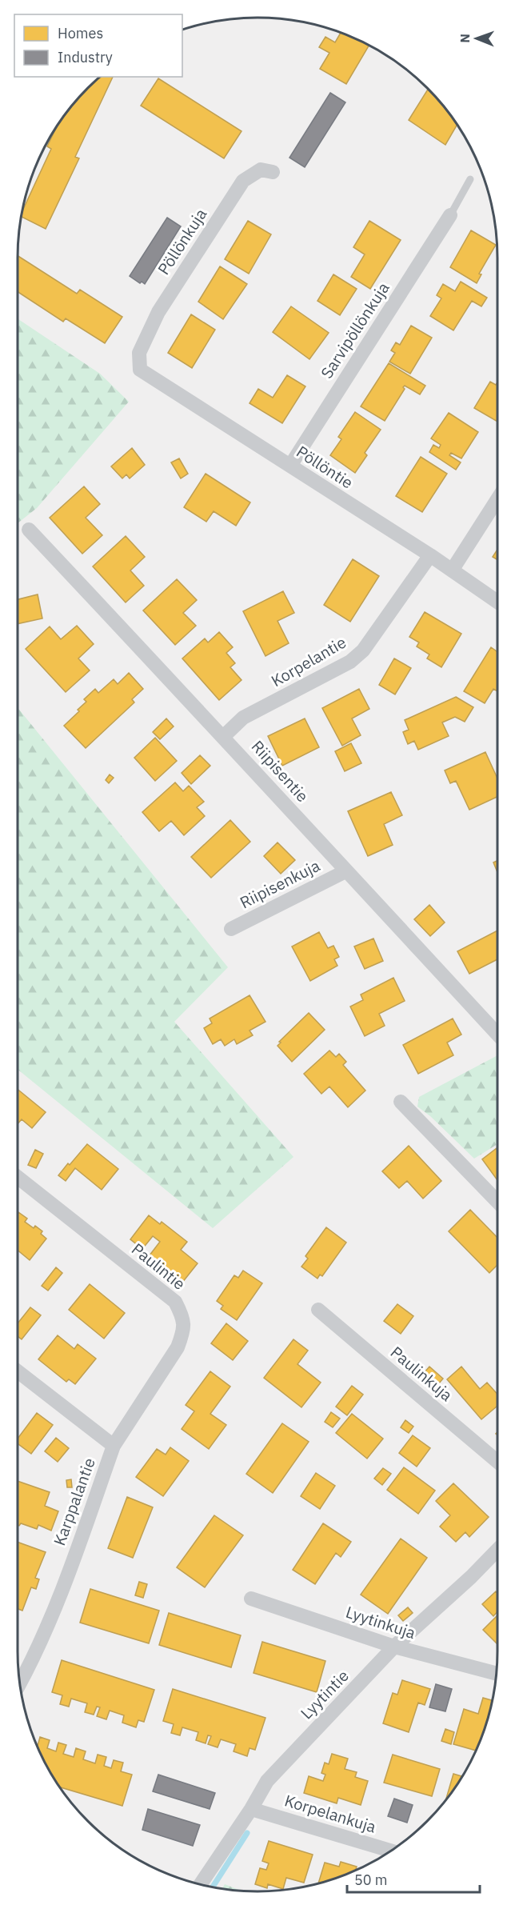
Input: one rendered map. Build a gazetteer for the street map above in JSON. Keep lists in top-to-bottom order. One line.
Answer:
{"streets":{"street":["Pöllönkuja","Sarvipöllönkuja","Pöllöntie","Korpelantie","Riipisentie","Riipisenkuja","Paulintie","Paulinkuja","Karppalantie","Lyytinkuja","Lyytintie","Korpelankuja"]},"crossings":[["Pöllönkuja","Pöllöntie"],["Sarvipöllönkuja","Pöllöntie"],["Pöllöntie","Korpelantie"],["Korpelantie","Riipisentie"],["Riipisentie","Riipisenkuja"],["Paulintie","Karppalantie"],["Lyytinkuja","Lyytintie"],["Lyytintie","Korpelankuja"]],"legend":["Homes","Industry"],"scale_bar":"50 m","north":"left"}
